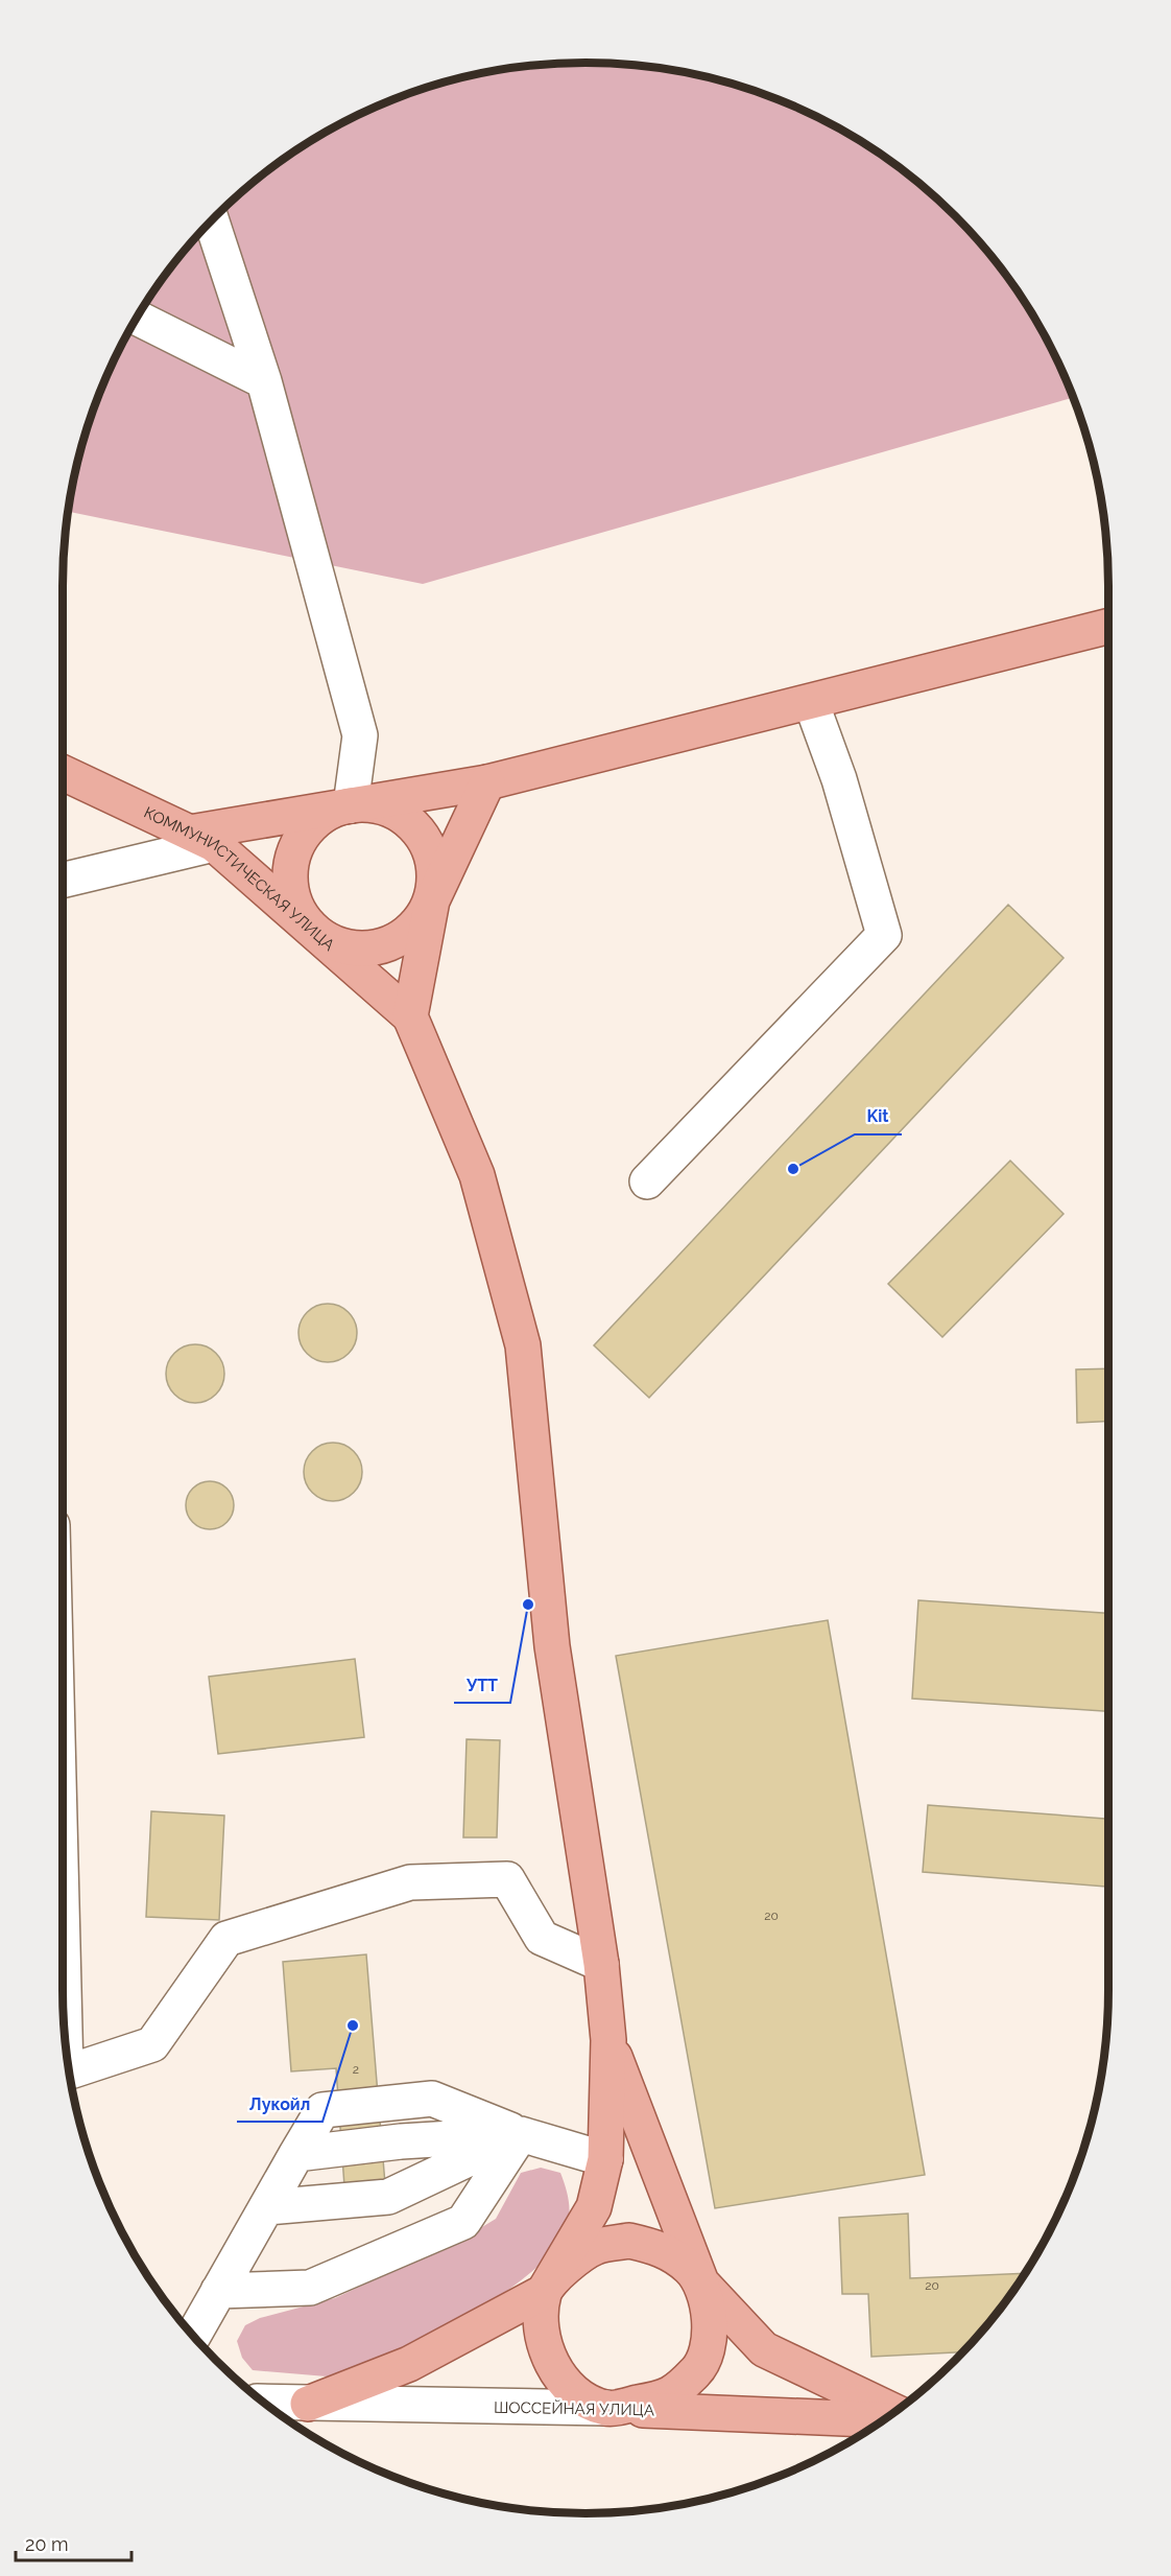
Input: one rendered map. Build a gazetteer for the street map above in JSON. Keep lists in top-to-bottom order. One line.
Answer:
{"streets":{"main road":["КОММУНИСТИЧЕСКАЯ УЛИЦА","ШОССЕЙНАЯ УЛИЦА"]},"places":["Kit","УТТ","Лукойл"],"house_numbers":["20","2","20"],"scale_bar":"20 m"}
